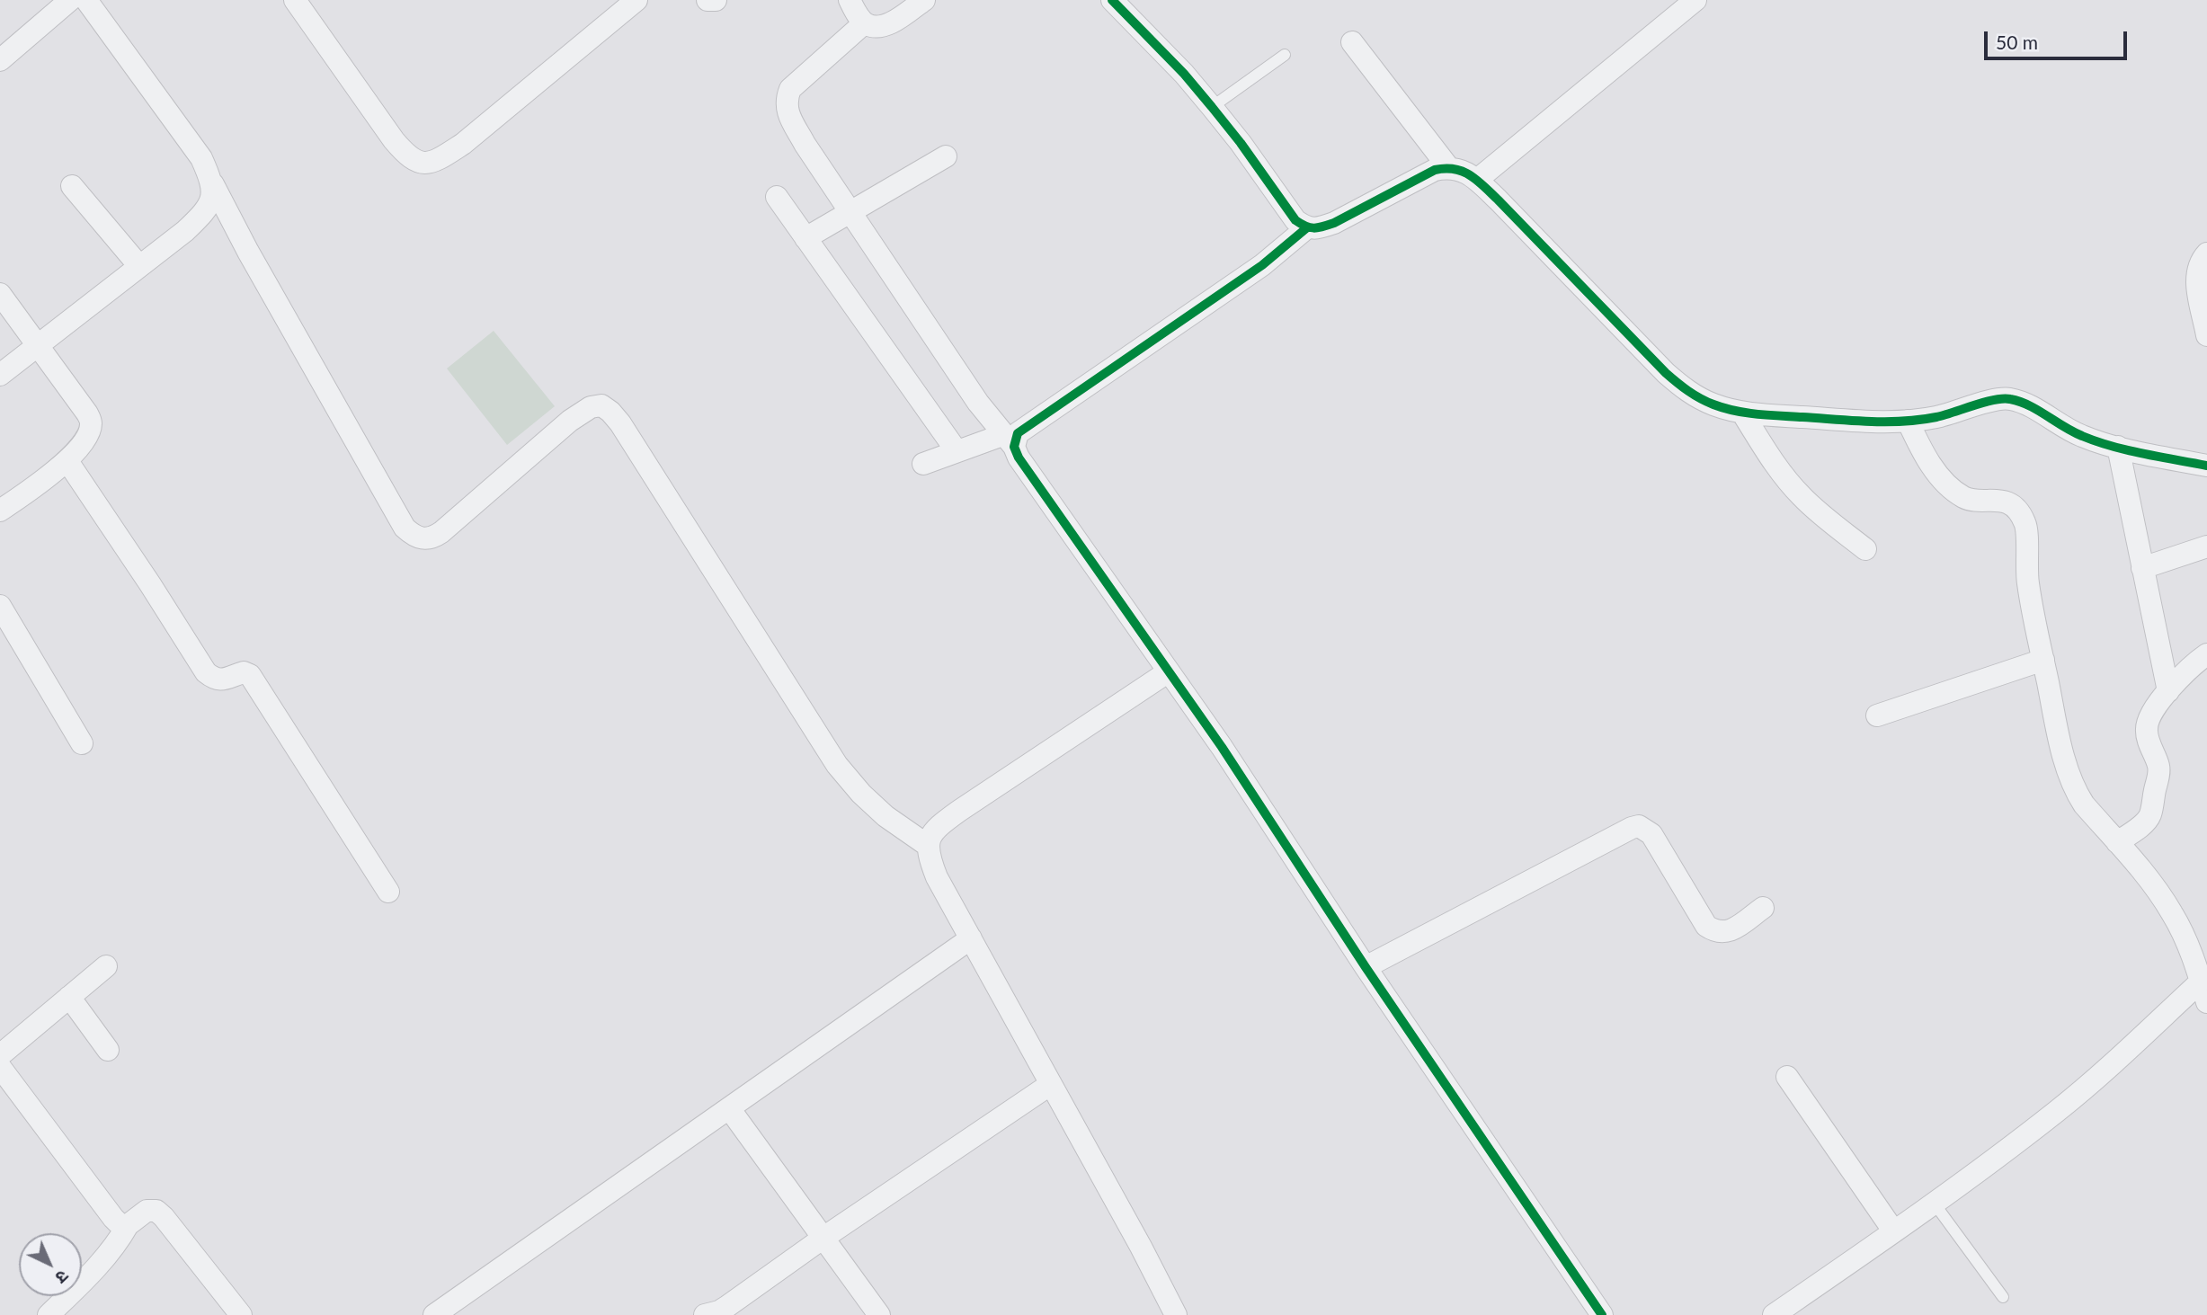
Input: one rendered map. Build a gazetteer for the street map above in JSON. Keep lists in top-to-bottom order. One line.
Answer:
{"scale_bar":"50 m","north":"bottom right"}
